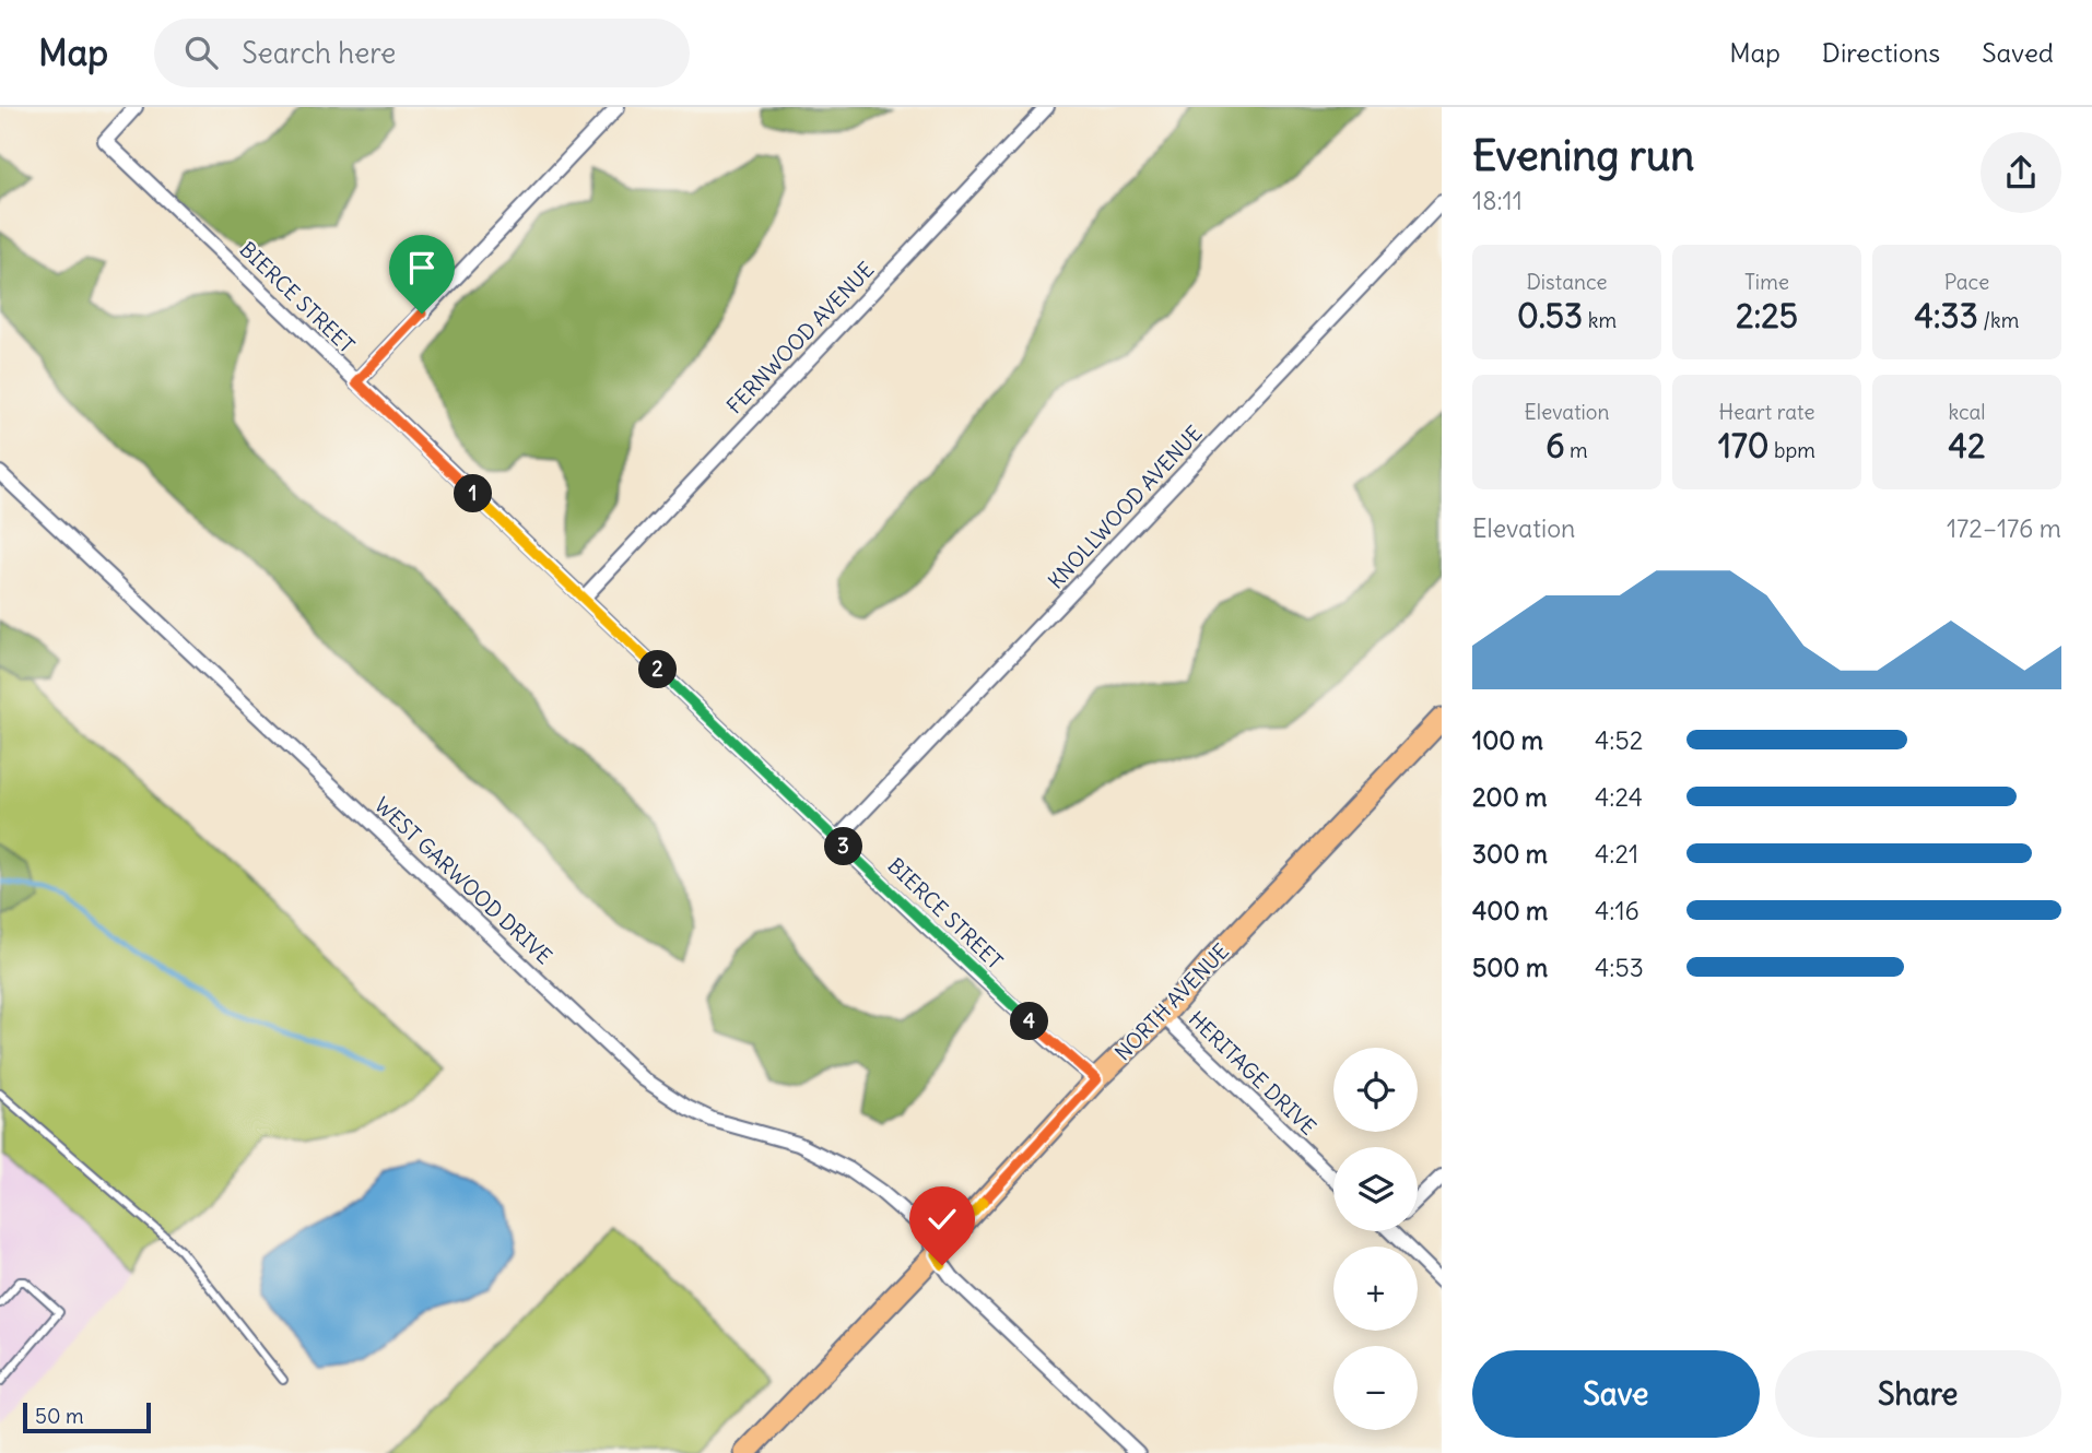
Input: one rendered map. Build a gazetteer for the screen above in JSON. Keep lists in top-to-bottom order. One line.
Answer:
{"streets":{"main road":["NORTH AVENUE"],"street":["BIERCE STREET","FERNWOOD AVENUE","KNOLLWOOD AVENUE","WEST GARWOOD DRIVE","HERITAGE DRIVE"]},"crossings":[["BIERCE STREET","FERNWOOD AVENUE"],["BIERCE STREET","KNOLLWOOD AVENUE"],["BIERCE STREET","NORTH AVENUE"],["WEST GARWOOD DRIVE","NORTH AVENUE"],["NORTH AVENUE","HERITAGE DRIVE"]],"scale_bar":"50 m","page":{"header":"Map","search":"Search here","nav":["Map","Directions","Saved"],"heading":["Evening run","18:11"],"stats":[["Distance","0.53 km"],["Time","2:25"],["Pace","4:33 /km"],["Elevation","6 m"],["Heart rate","170 bpm"],["kcal","42"]],"pins":["1","2","3","4"],"chart":["Elevation","172–176 m"],"list":[{"name":"100 m","note":"4:52"},{"name":"200 m","note":"4:24"},{"name":"300 m","note":"4:21"},{"name":"400 m","note":"4:16"},{"name":"500 m","note":"4:53"}],"map_buttons":["+","−"],"buttons":["Save","Share"],"scale":"50 m"}}
